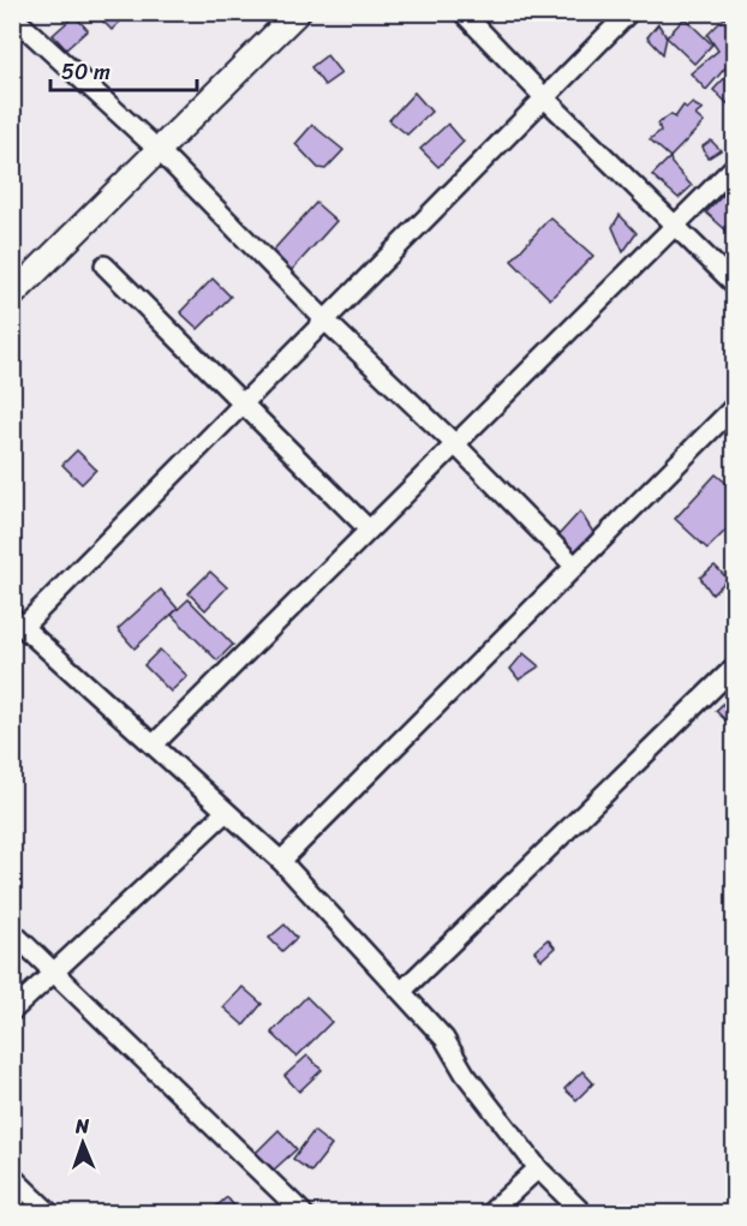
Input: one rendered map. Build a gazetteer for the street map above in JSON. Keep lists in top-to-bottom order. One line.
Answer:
{"scale_bar":"50 m","north":"top"}
